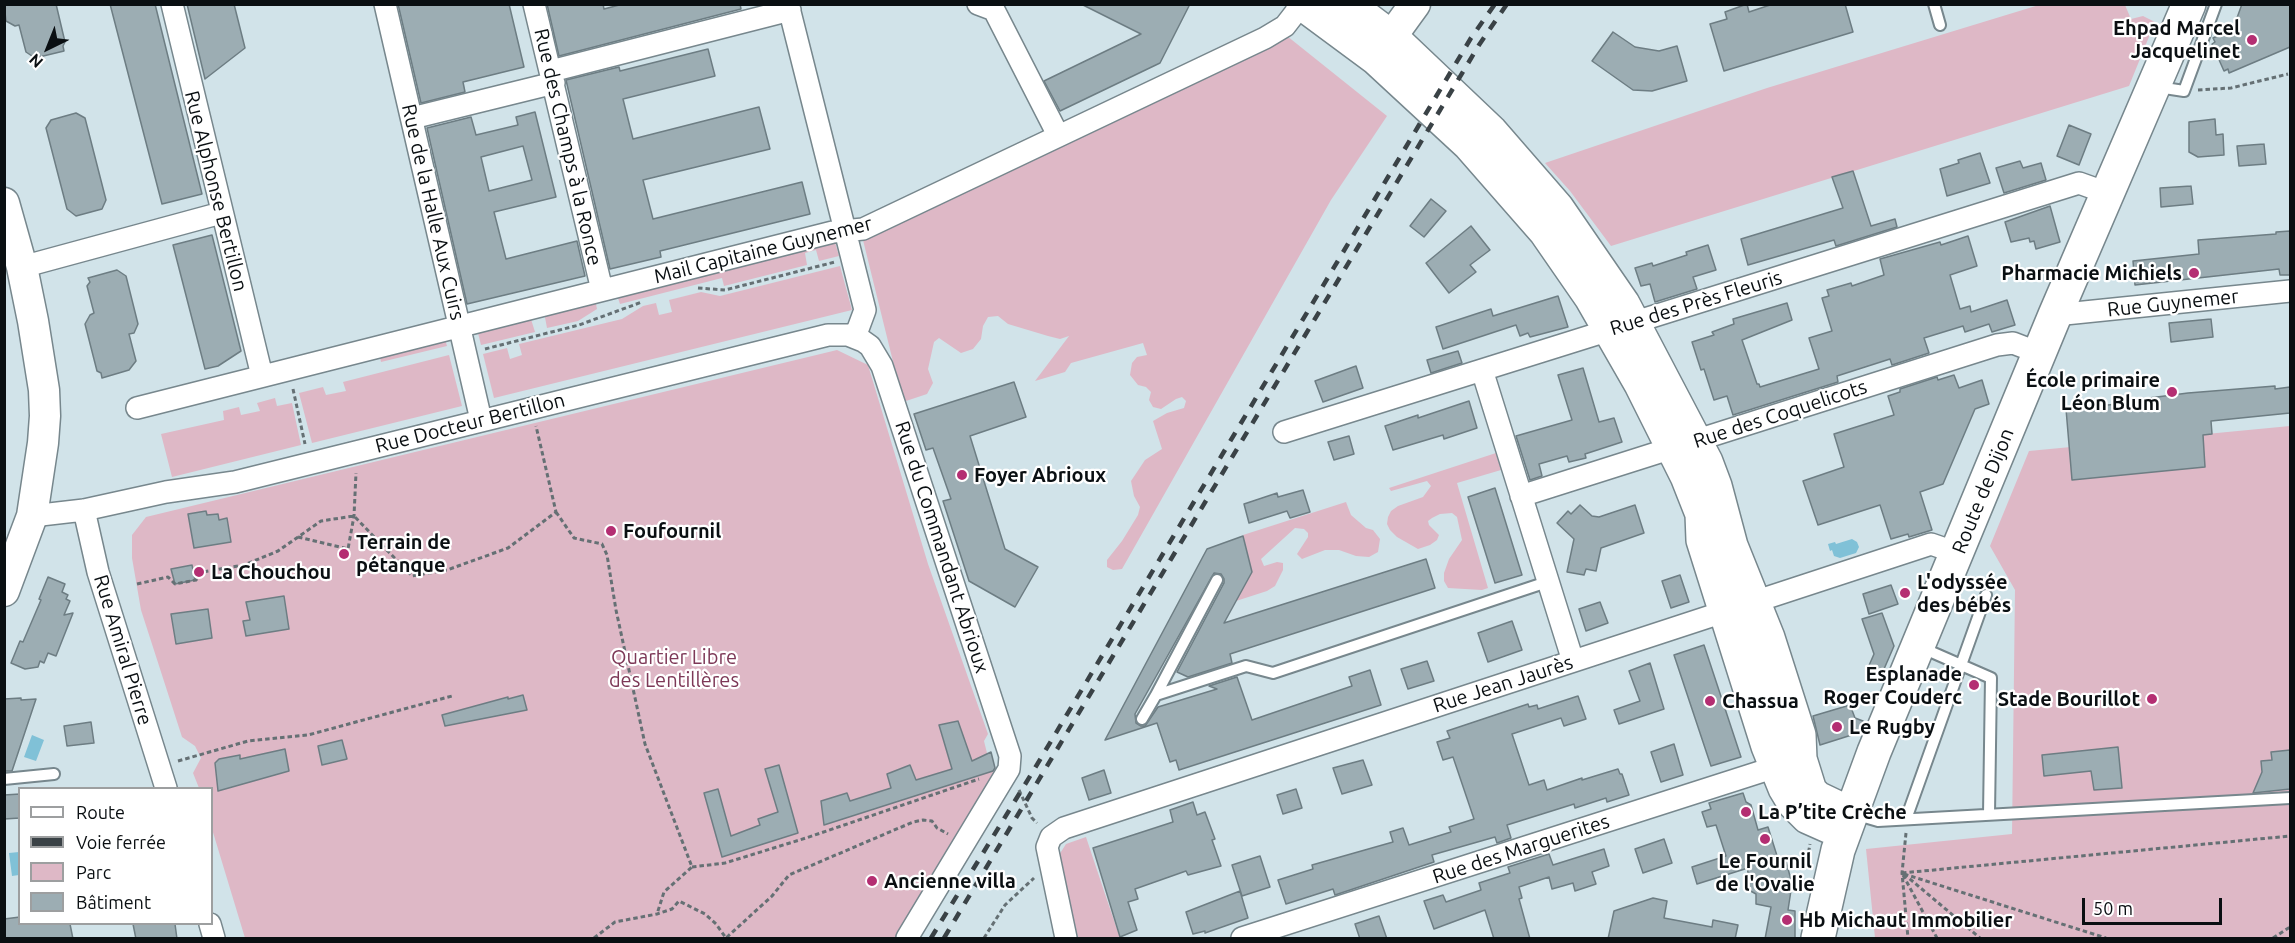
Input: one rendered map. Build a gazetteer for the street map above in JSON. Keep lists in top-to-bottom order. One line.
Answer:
{"streets":{"main road":["Route de Dijon"],"street":["Rue des Champs à la Ronce","Rue Alphonse Bertillon","Rue de la Halle Aux Cuirs","Mail Capitaine Guynemer","Rue des Près Fleuris","Rue Guynemer","Rue des Coquelicots","Rue Docteur Bertillon","Rue du Commandant Abrioux","Rue Amiral Pierre","Rue Jean Jaurès","Rue des Marguerites"]},"crossings":[["Rue des Champs à la Ronce","Mail Capitaine Guynemer"],["Rue Alphonse Bertillon","Mail Capitaine Guynemer"],["Rue de la Halle Aux Cuirs","Mail Capitaine Guynemer"],["Rue de la Halle Aux Cuirs","Rue Docteur Bertillon"],["Rue des Près Fleuris","Route de Dijon"],["Rue Guynemer","Route de Dijon"],["Rue des Coquelicots","Route de Dijon"],["Rue Docteur Bertillon","Rue du Commandant Abrioux"],["Rue Docteur Bertillon","Rue Amiral Pierre"],["Route de Dijon","Rue Jean Jaurès"]],"parks":["Quartier Libre des Lentillères"],"places":["Ehpad Marcel Jacquelinet","Pharmacie Michiels","École primaire Léon Blum","Foyer Abrioux","Foufournil","Terrain de pétanque","La Chouchou","L'odyssée des bébés","Esplanade Roger Couderc","Stade Bourillot","Chassua","Le Rugby","La P’tite Crèche","Le Fournil de l'Ovalie","Ancienne villa","Hb Michaut Immobilier"],"legend":["Route","Voie ferrée","Parc","Bâtiment"],"scale_bar":"50 m","north":"bottom left"}
